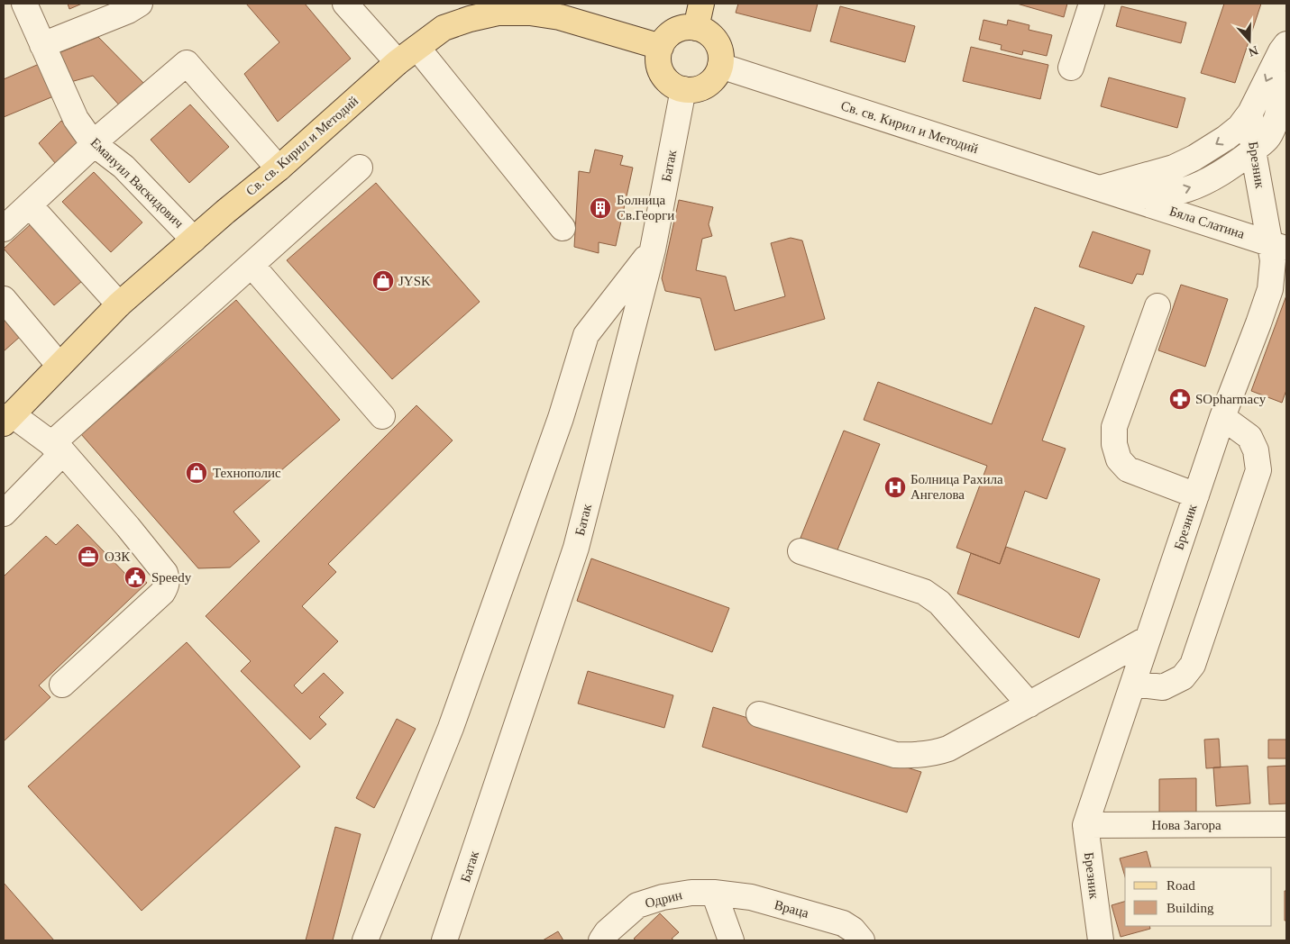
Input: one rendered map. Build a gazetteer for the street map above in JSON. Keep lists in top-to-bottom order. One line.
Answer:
{"streets":{"main road":["Св. св. Кирил и Методий"],"street":["Брезник","Батак","Емануил Васкидович","Бяла Слатина","Нова Загора","Одрин","Враца"]},"crossings":[["Св. св. Кирил и Методий","Брезник"],["Св. св. Кирил и Методий","Батак"],["Св. св. Кирил и Методий","Емануил Васкидович"],["Св. св. Кирил и Методий","Бяла Слатина"],["Брезник","Бяла Слатина"],["Брезник","Нова Загора"],["Одрин","Враца"]],"places":{"building":["Болница Св.Георги"],"shop":["JYSK","Технополис"],"pharmacy":["SOpharmacy"],"hospital":["Болница Рахила Ангелова"],"office":["ОЗК"],"public building":["Speedy"]},"legend":["Road","Building"],"north":"bottom"}
